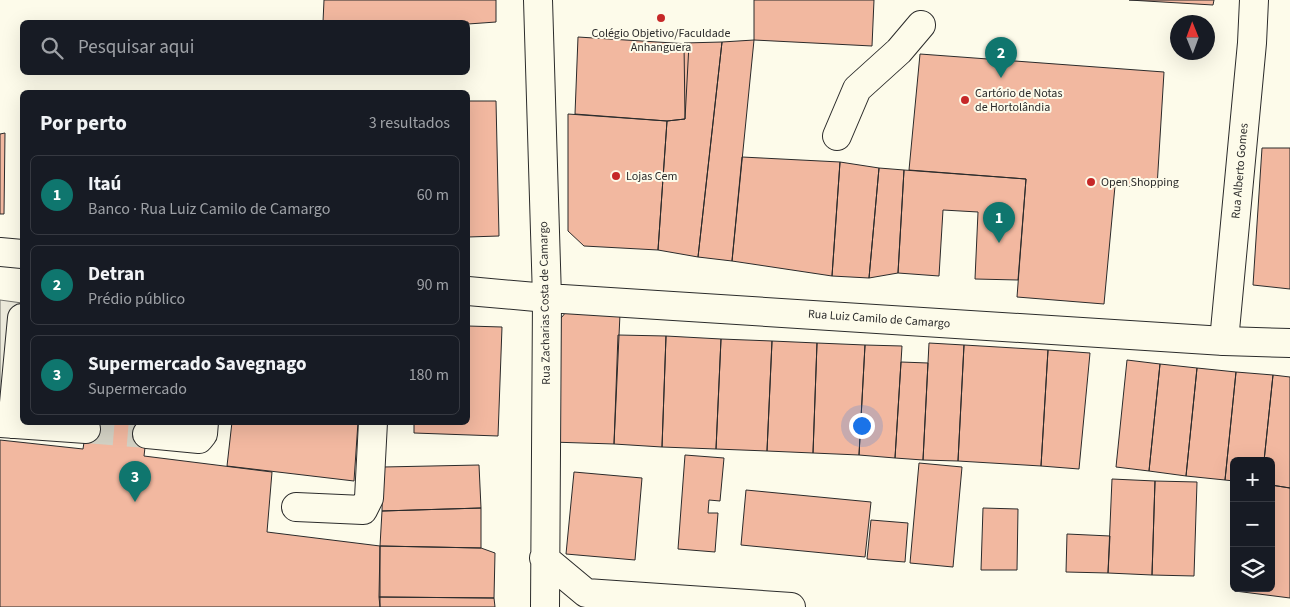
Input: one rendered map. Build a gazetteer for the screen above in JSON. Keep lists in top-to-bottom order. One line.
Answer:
{"streets":{"main road":["Rua Alberto Gomes","Rua Zacharias Costa de Camargo","Rua Luiz Camilo de Camargo"]},"crossings":[["Rua Alberto Gomes","Rua Luiz Camilo de Camargo"],["Rua Zacharias Costa de Camargo","Rua Luiz Camilo de Camargo"]],"places":["Colégio Objetivo/Faculdade Anhanguera","Cartório de Notas de Hortolândia","Lojas Cem","Open Shopping"],"north":"top","page":{"search":"Pesquisar aqui","pins":["2","1","3"],"heading":["Por perto","3 resultados"],"list":[{"mark":"1","name":"Itaú","note":"Banco · Rua Luiz Camilo de Camargo","value":"60 m"},{"mark":"2","name":"Detran","note":"Prédio público","value":"90 m"},{"mark":"3","name":"Supermercado Savegnago","note":"Supermercado","value":"180 m"}],"map_buttons":["+","−"]}}
